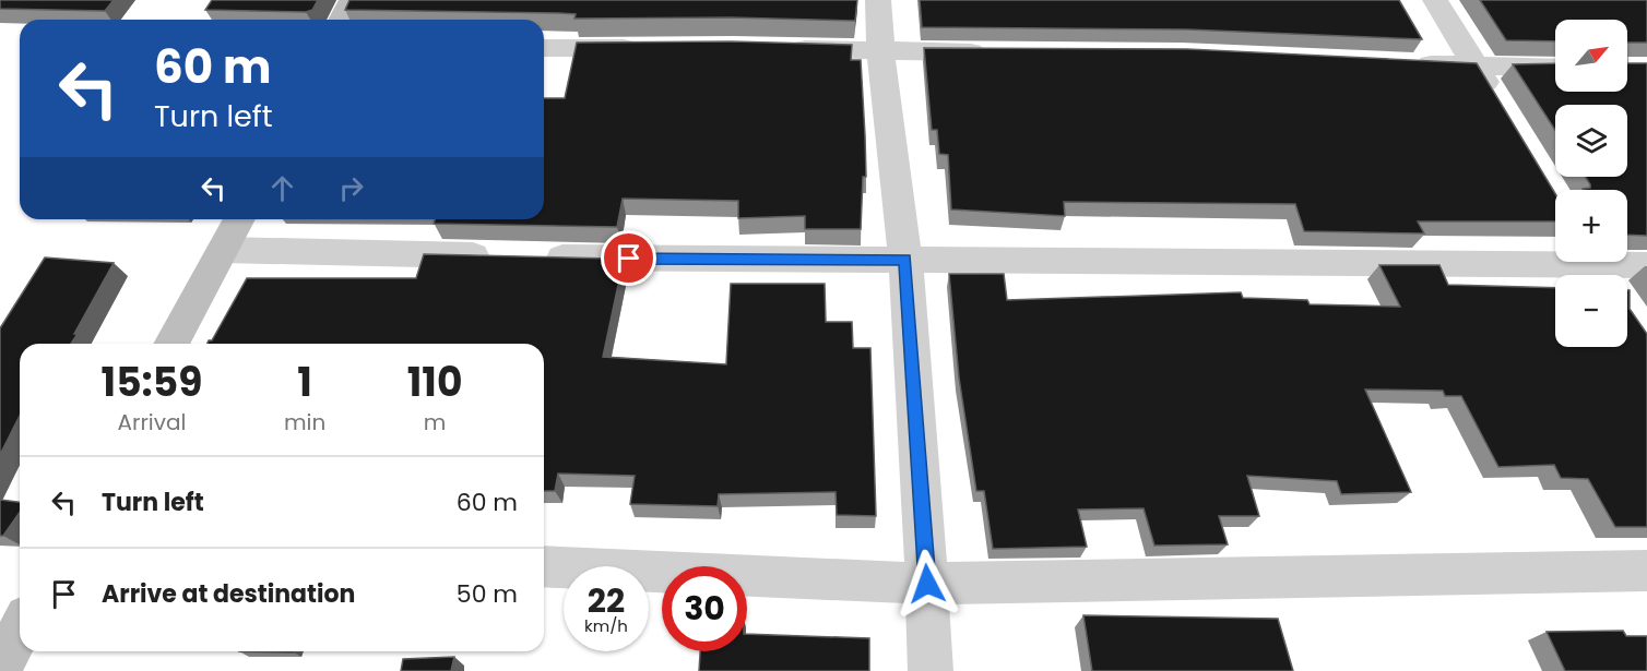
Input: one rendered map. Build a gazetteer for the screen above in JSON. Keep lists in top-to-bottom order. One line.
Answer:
{"north":"top right","page":{"map_buttons":["+","−"],"turn":["60 m","Turn left"],"eta":["15:59","Arrival","1","min","110","m"],"list":[{"name":"Turn left","value":"60 m"},{"name":"Arrive at destination","value":"50 m"}],"speed":"22 km/h","limit":"30"}}
